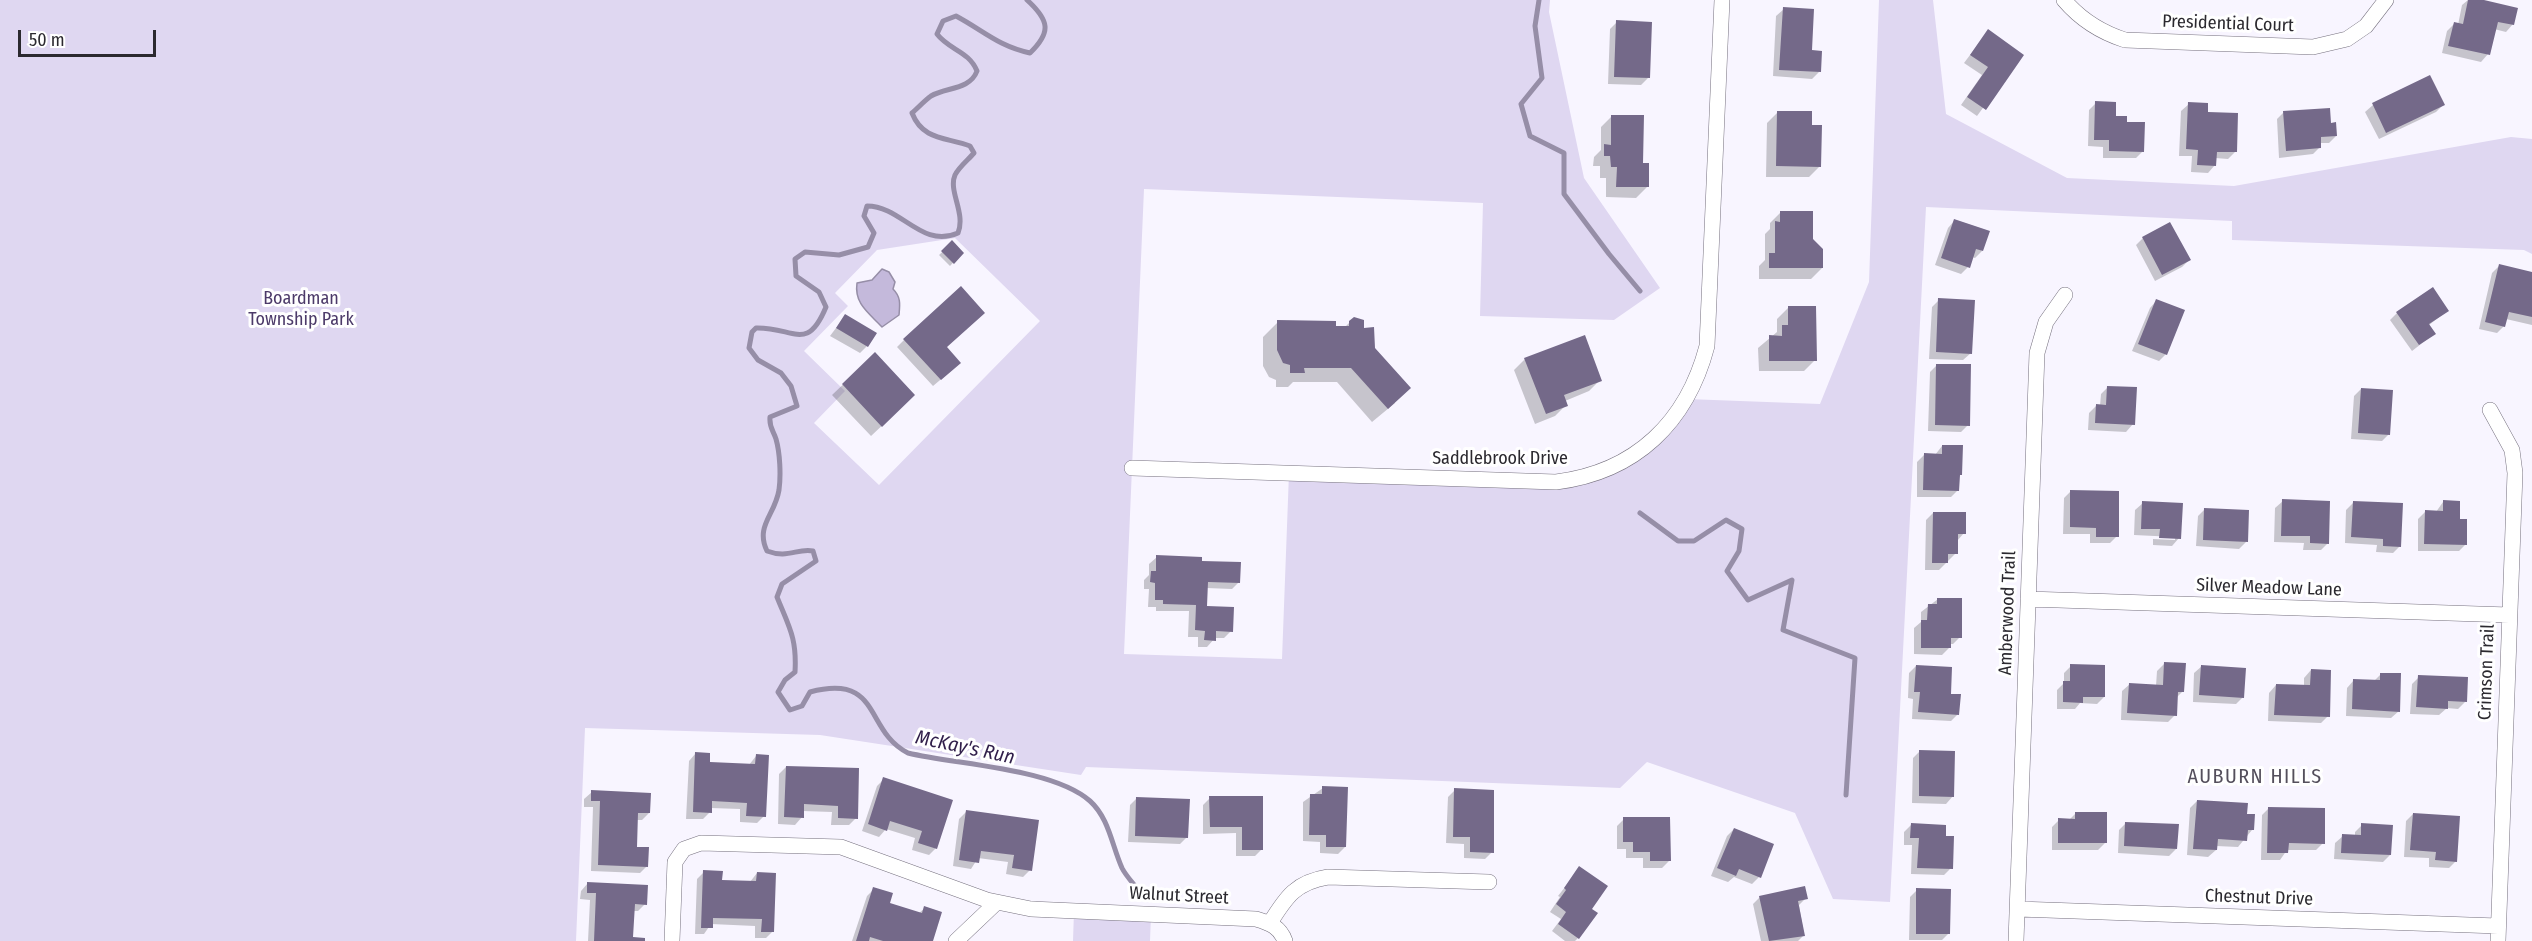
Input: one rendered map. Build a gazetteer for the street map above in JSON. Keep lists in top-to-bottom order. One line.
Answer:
{"streets":{"street":["Presidential Court","Saddlebrook Drive","Silver Meadow Lane","Amberwood Trail","Crimson Trail","Walnut Street","Chestnut Drive"]},"crossings":[["Silver Meadow Lane","Amberwood Trail"],["Silver Meadow Lane","Crimson Trail"],["Amberwood Trail","Chestnut Drive"],["Crimson Trail","Chestnut Drive"]],"districts":["AUBURN HILLS"],"water":["McKay's Run"],"parks":["Boardman Township Park"],"scale_bar":"50 m"}
